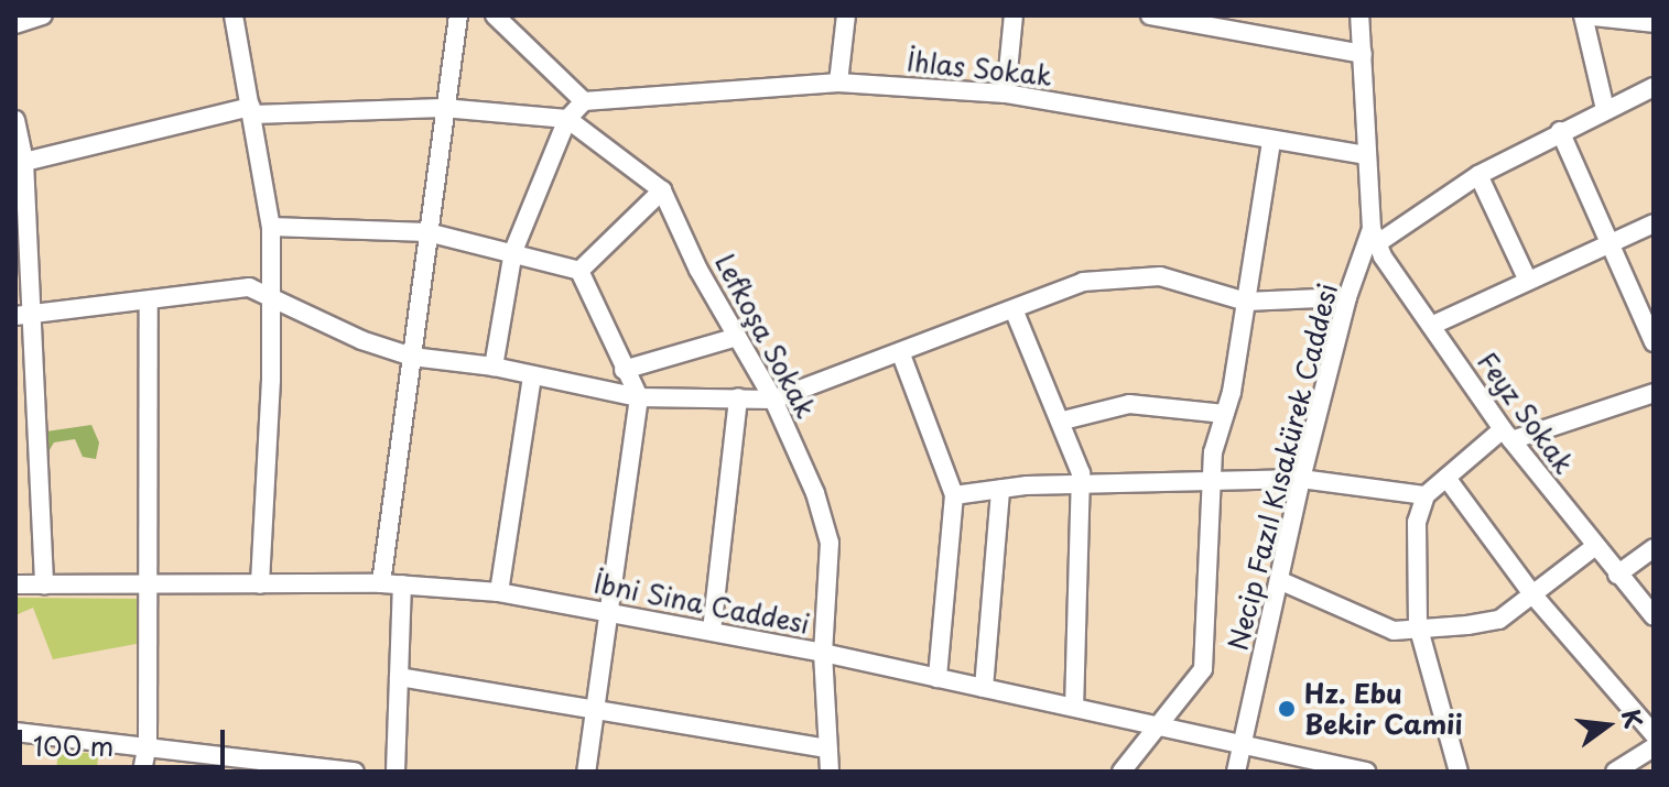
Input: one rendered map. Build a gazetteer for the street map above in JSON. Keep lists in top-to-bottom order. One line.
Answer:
{"streets":{"street":["İhlas Sokak","Lefkoşa Sokak","Feyz Sokak","Necip Fazıl Kısakürek Caddesi","İbni Sina Caddesi"]},"crossings":[["İhlas Sokak","Necip Fazıl Kısakürek Caddesi"],["Lefkoşa Sokak","İbni Sina Caddesi"],["Feyz Sokak","Necip Fazıl Kısakürek Caddesi"],["Necip Fazıl Kısakürek Caddesi","İbni Sina Caddesi"]],"places":["Hz. Ebu Bekir Camii"],"scale_bar":"100 m","north":"right"}
